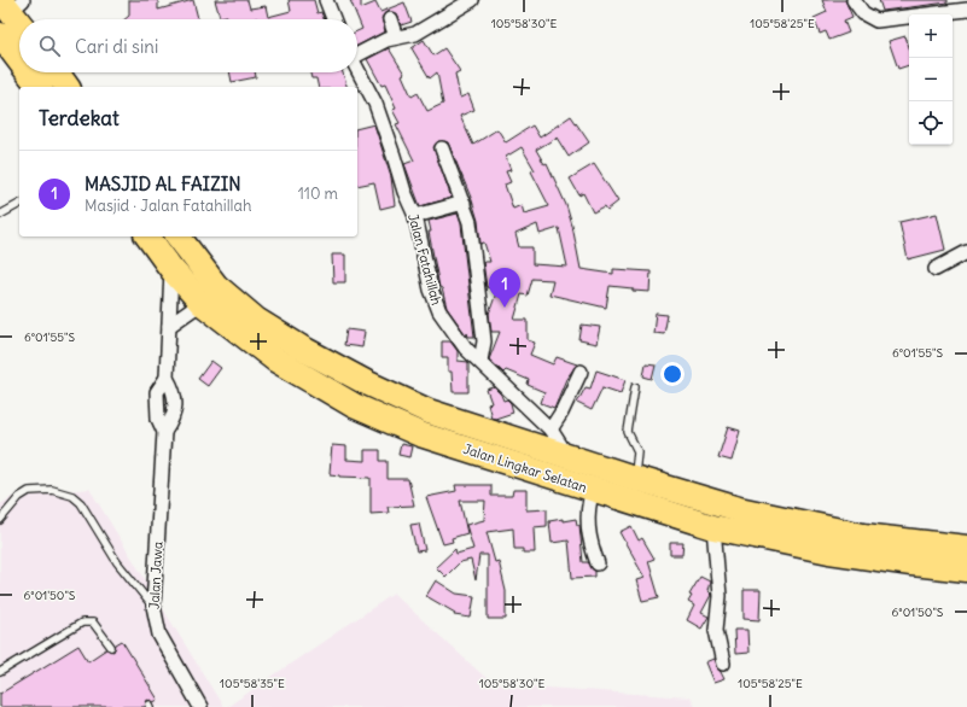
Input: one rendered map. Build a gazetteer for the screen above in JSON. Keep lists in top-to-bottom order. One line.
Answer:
{"streets":{"highway":["Jalan Lingkar Selatan"],"street":["Jalan Fatahillah","Jalan Jawa"]},"crossings":[["Jalan Fatahillah","Jalan Lingkar Selatan"],["Jalan Lingkar Selatan","Jalan Jawa"]],"page":{"map_buttons":["+","−"],"search":"Cari di sini","heading":"Terdekat","list":[{"mark":"1","name":"MASJID AL FAIZIN","note":"Masjid · Jalan Fatahillah","value":"110 m"}],"pins":"1"},"coordinates":["105°58'30\"E","105°58'25\"E","6°01'55\"S","6°01'50\"S","105°58'35\"E"]}
